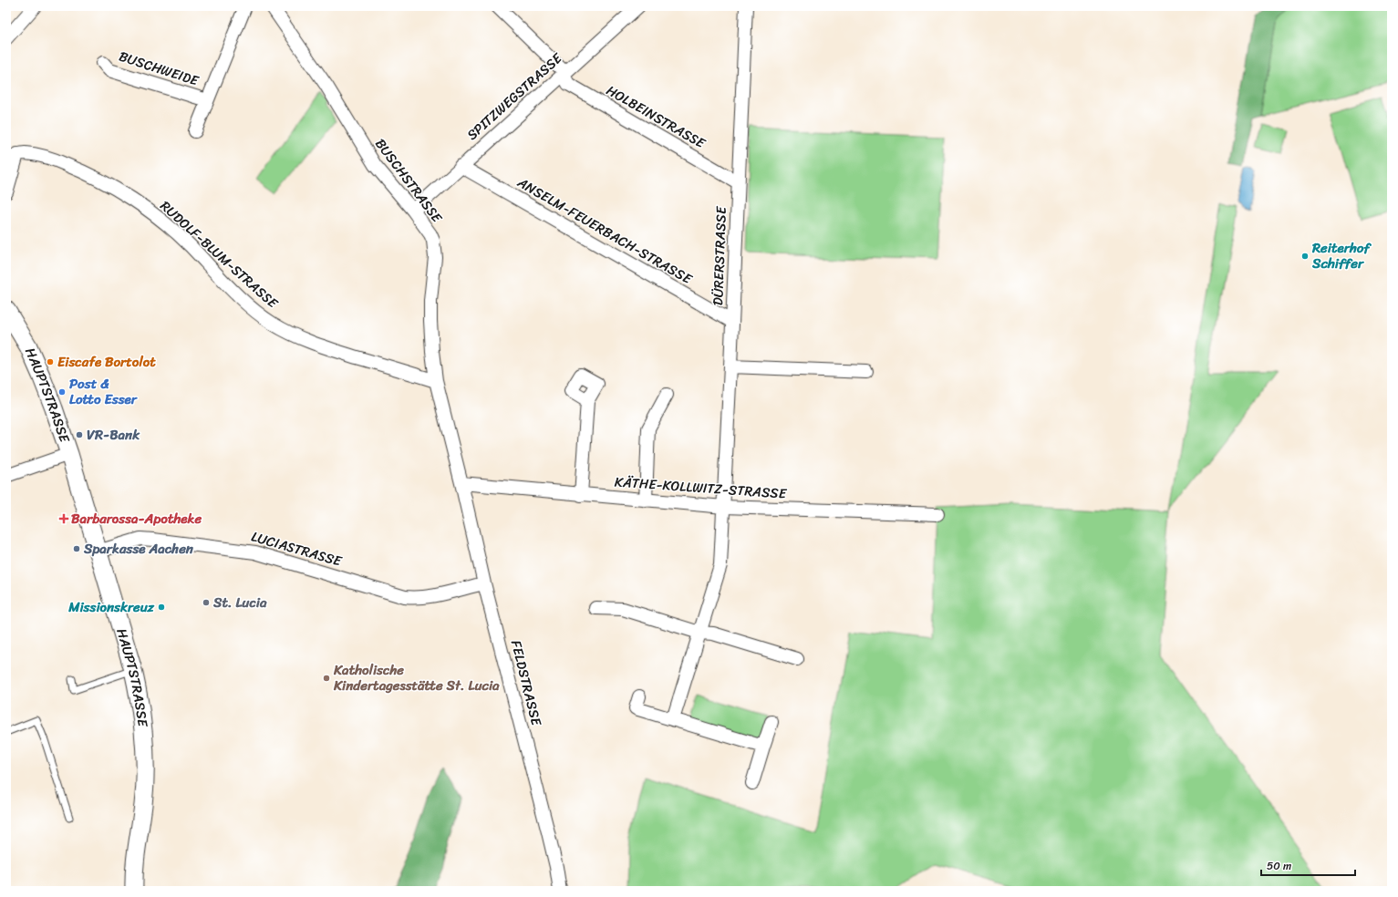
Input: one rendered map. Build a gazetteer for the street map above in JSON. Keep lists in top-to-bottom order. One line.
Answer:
{"streets":{"main road":["HAUPTSTRASSE"],"street":["BUSCHWEIDE","SPITZWEGSTRASSE","HOLBEINSTRASSE","BUSCHSTRASSE","ANSELM-FEUERBACH-STRASSE","RUDOLF-BLUM-STRASSE","DÜRERSTRASSE","KÄTHE-KOLLWITZ-STRASSE","LUCIASTRASSE","FELDSTRASSE"]},"crossings":[["SPITZWEGSTRASSE","HOLBEINSTRASSE"],["SPITZWEGSTRASSE","BUSCHSTRASSE"],["SPITZWEGSTRASSE","ANSELM-FEUERBACH-STRASSE"],["HOLBEINSTRASSE","DÜRERSTRASSE"],["BUSCHSTRASSE","RUDOLF-BLUM-STRASSE"],["BUSCHSTRASSE","KÄTHE-KOLLWITZ-STRASSE"],["BUSCHSTRASSE","FELDSTRASSE"],["ANSELM-FEUERBACH-STRASSE","DÜRERSTRASSE"],["DÜRERSTRASSE","KÄTHE-KOLLWITZ-STRASSE"],["HAUPTSTRASSE","LUCIASTRASSE"],["KÄTHE-KOLLWITZ-STRASSE","FELDSTRASSE"],["LUCIASTRASSE","FELDSTRASSE"]],"places":{"other":["Reiterhof Schiffer","Eiscafe Bortolot","Post & Lotto Esser","VR-Bank","Sparkasse Aachen","St. Lucia","Missionskreuz","Katholische Kindertagesstätte St. Lucia"],"health":["Barbarossa-Apotheke"]},"scale_bar":"50 m"}
